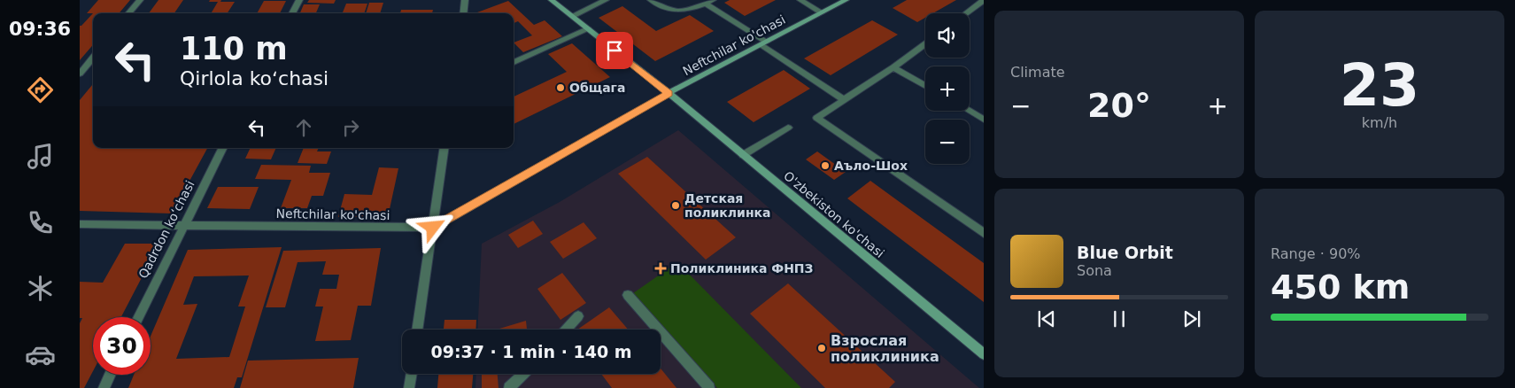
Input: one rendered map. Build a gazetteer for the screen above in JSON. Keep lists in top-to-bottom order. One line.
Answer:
{"streets":{"street":["Neftchilar ko'chasi","O'zbekiston ko'chasi","Qadrdon koʻchasi"]},"crossings":[["Neftchilar ko'chasi","O'zbekiston ko'chasi"],["Neftchilar ko'chasi","Qadrdon koʻchasi"]],"places":{"other":["Общага","Аъло-Шох","Детская поликлинка","Взрослая поликлиника"],"health":["Поликлиника ФНПЗ"]},"page":{"tabs":"09:36","tile":["Climate",["23","km/h"],["Range · 90%","450 km"]],"map_buttons":["+","−"],"turn":["110 m","Qirlola koʻchasi"],"heat":["−","20°","+"],"song":["Blue Orbit","Sona"],"limit":"30","trip":"09:37 · 1 min · 140 m"}}
